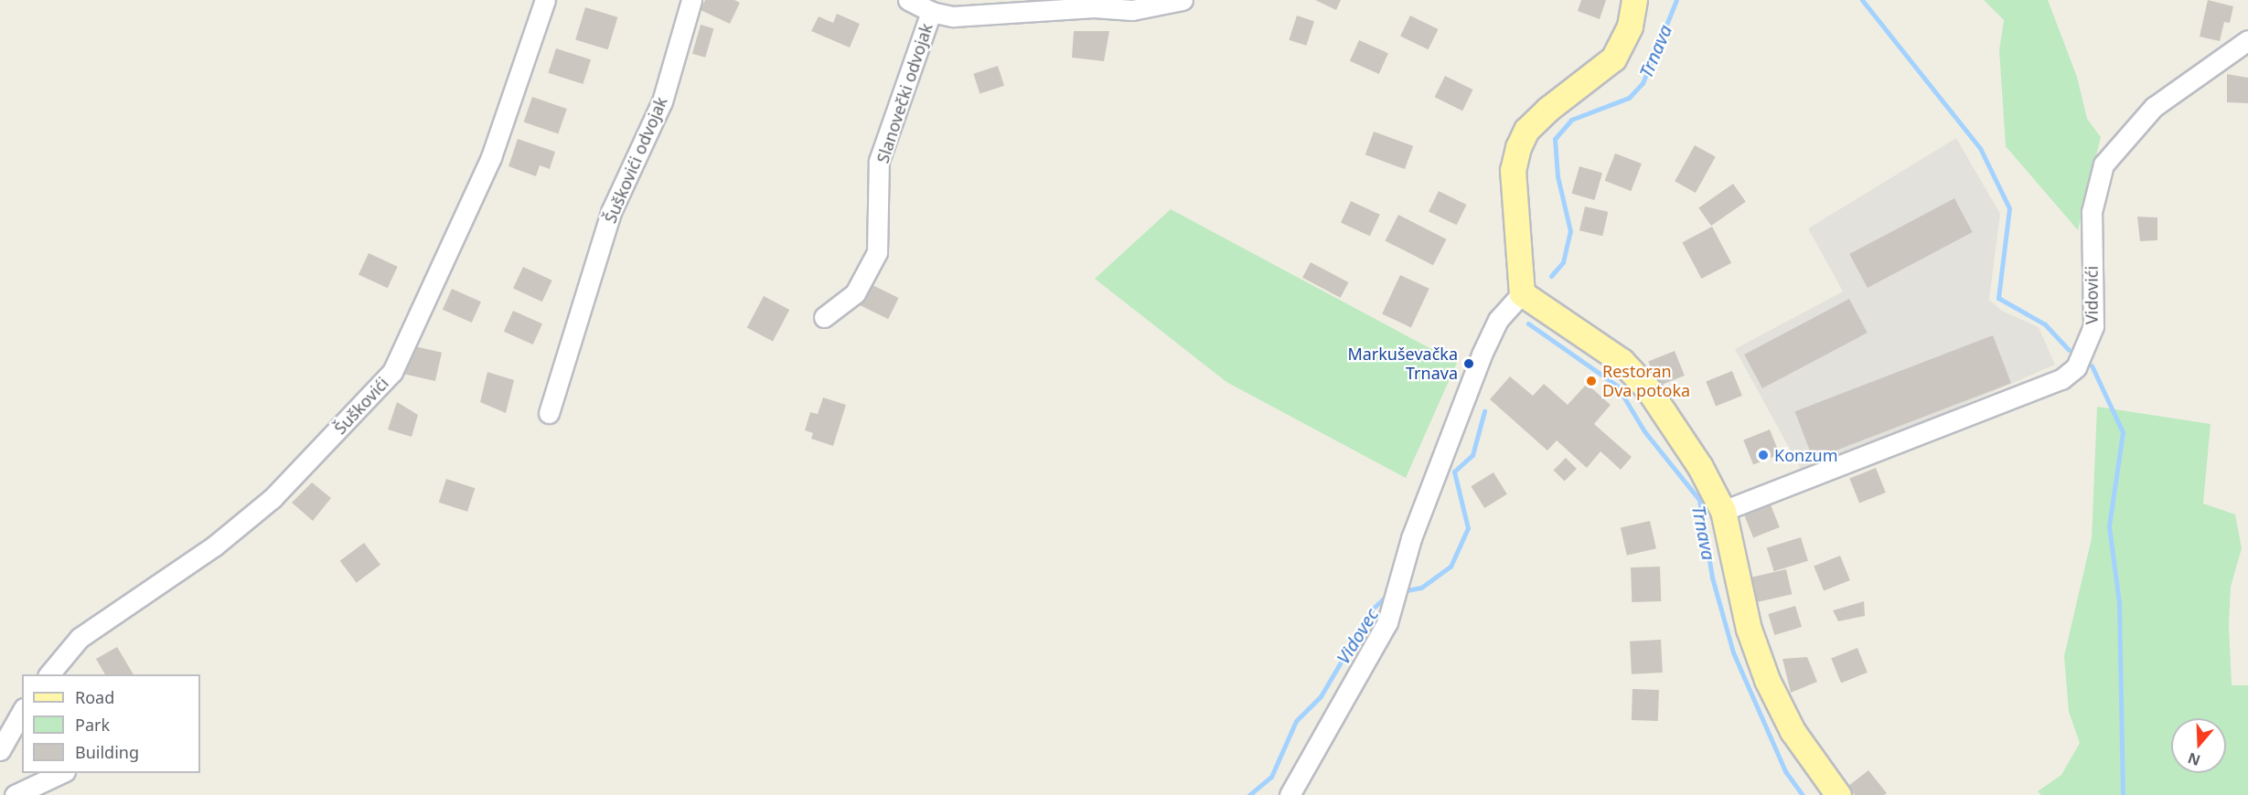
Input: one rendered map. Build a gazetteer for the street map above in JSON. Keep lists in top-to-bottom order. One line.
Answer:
{"streets":{"street":["Slanovečki odvojak","Šuškovići odvojak","Vidovići","Šuškovići"]},"water":["Trnava","Vidovec"],"places":["Markuševačka Trnava","Restoran Dva potoka","Konzum"],"legend":["Road","Park","Building"],"north":"bottom"}
